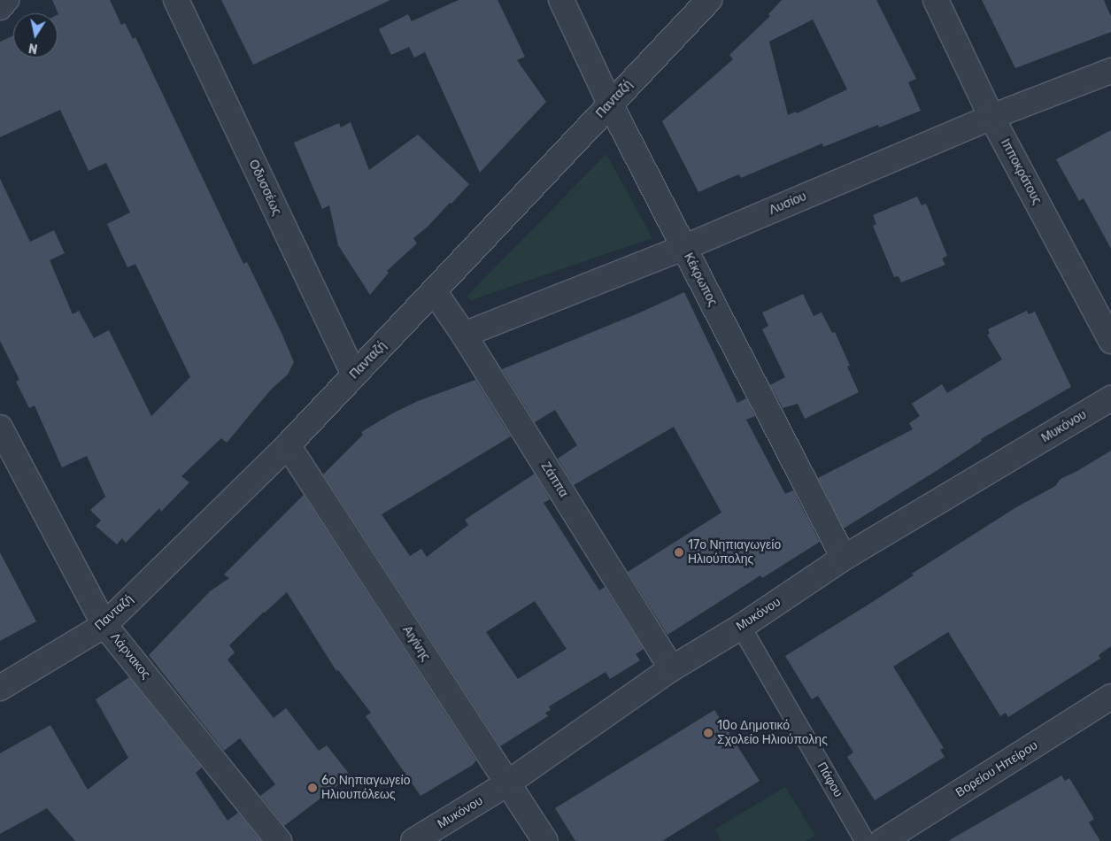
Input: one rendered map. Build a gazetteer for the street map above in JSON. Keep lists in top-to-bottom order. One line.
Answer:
{"streets":{"street":["Πανταζή","Ιπποκράτους","Οδυσσέως","Λυσίου","Κέκρωπος","Μυκόνου","Ζάππα","Αιγίνης","Λάρνακος","Βορείου Ηπείρου","Πάφου"]},"crossings":[["Πανταζή","Οδυσσέως"],["Πανταζή","Κέκρωπος"],["Πανταζή","Ζάππα"],["Πανταζή","Αιγίνης"],["Πανταζή","Λάρνακος"],["Ιπποκράτους","Λυσίου"],["Λυσίου","Κέκρωπος"],["Λυσίου","Ζάππα"],["Κέκρωπος","Μυκόνου"],["Μυκόνου","Ζάππα"],["Μυκόνου","Αιγίνης"],["Μυκόνου","Πάφου"]],"places":["17ο Νηπιαγωγείο Ηλιούπολης","10ο Δημοτικό Σχολείο Ηλιούπολης","6ο Νηπιαγωγείο Ηλιουπόλεως"],"north":"bottom"}
